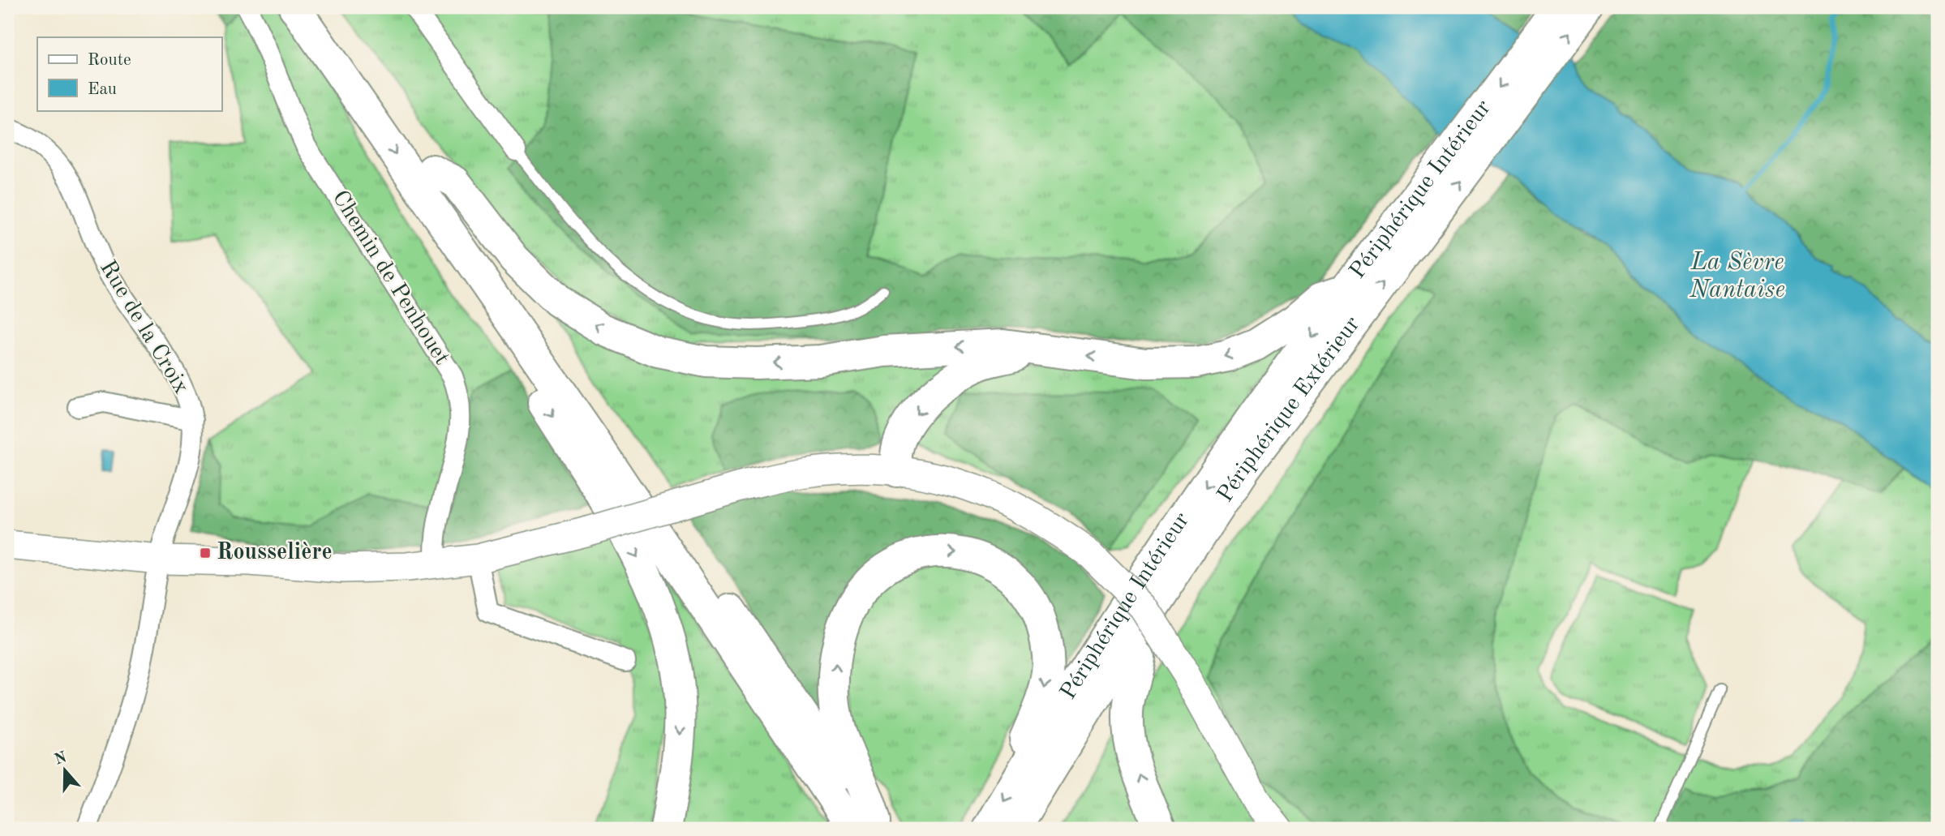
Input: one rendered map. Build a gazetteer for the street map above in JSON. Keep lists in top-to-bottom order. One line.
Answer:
{"streets":{"highway":["Périphérique Intérieur","Périphérique Extérieur"],"street":["Chemin de Penhouet","Rue de la Croix"]},"crossings":[["Périphérique Intérieur","Périphérique Extérieur"]],"one_way":["Périphérique Extérieur"],"water":["La Sèvre Nantaise"],"places":{"transit":["Rousselière"]},"legend":["Route","Eau"],"north":"top"}
